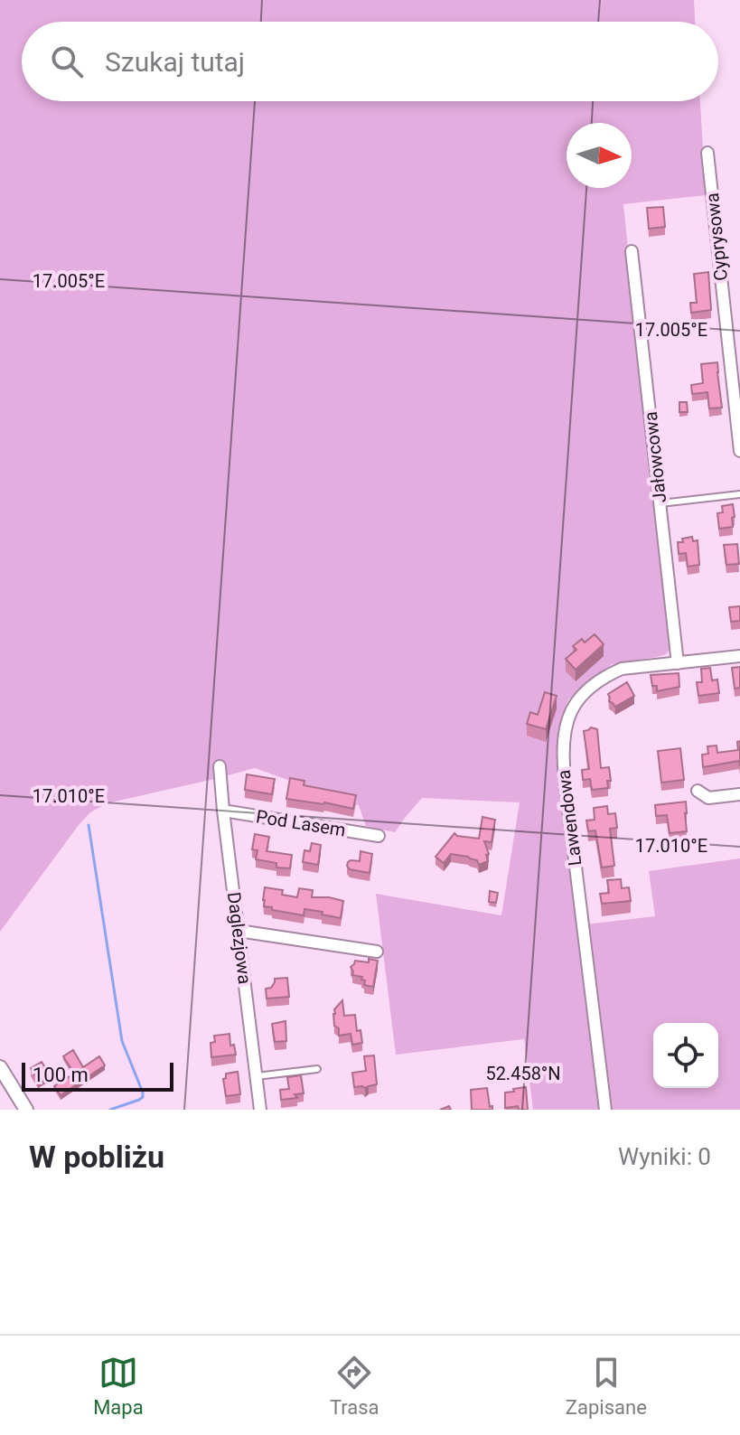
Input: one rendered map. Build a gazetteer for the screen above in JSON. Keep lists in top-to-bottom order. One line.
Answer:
{"streets":{"street":["Cyprysowa","Jałowcowa","Lawendowa","Pod Lasem","Daglezjowa"]},"crossings":[["Jałowcowa","Lawendowa"],["Pod Lasem","Daglezjowa"]],"scale_bar":"100 m","north":"right","page":{"search":"Szukaj tutaj","scale":"100 m","heading":["W pobliżu","Wyniki: 0"],"nav":["Mapa","Trasa","Zapisane"]},"coordinates":["17.005°E","17.010°E","52.458°N"]}
